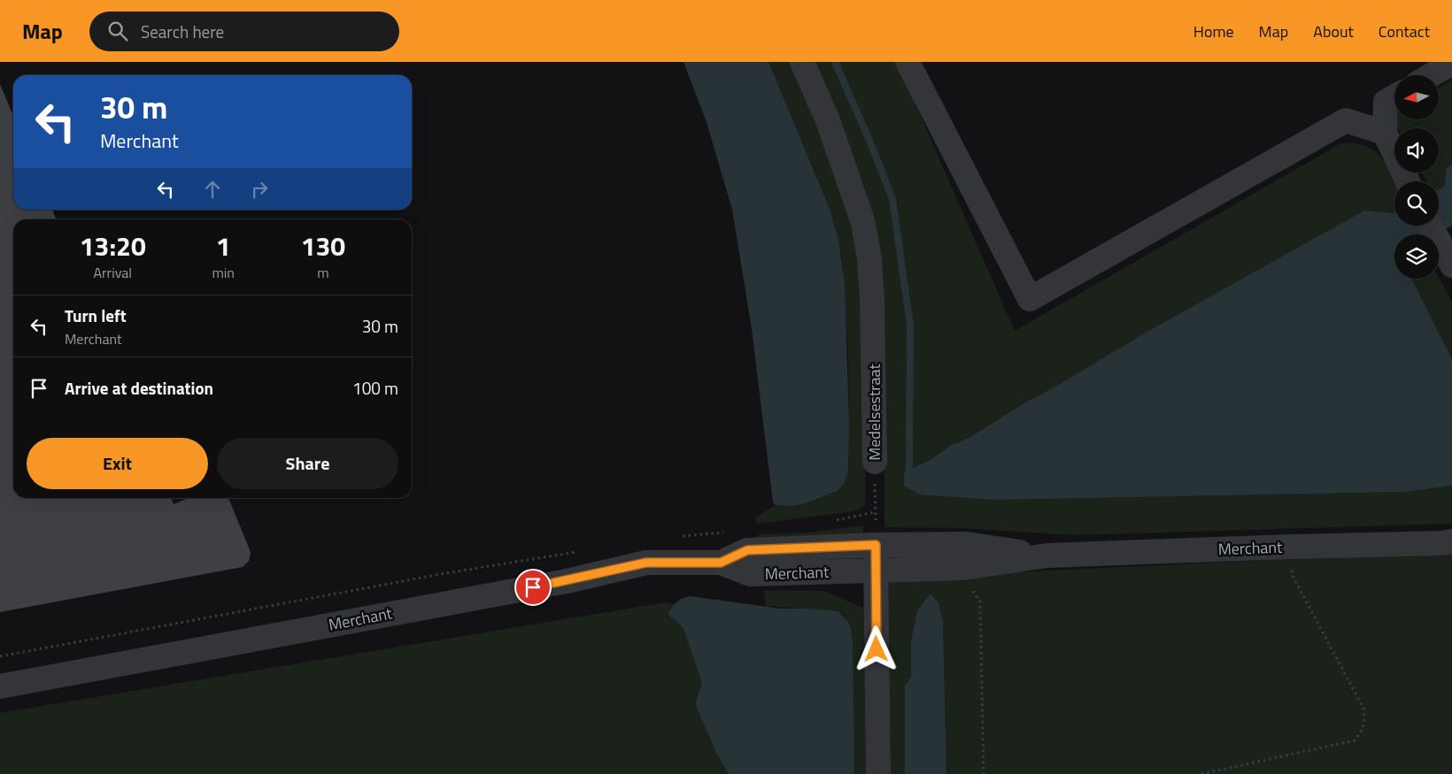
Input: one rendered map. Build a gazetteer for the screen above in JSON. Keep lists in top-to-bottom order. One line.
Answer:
{"streets":{"street":["Medelsestraat","Merchant"]},"crossings":[["Medelsestraat","Merchant"]],"north":"left","page":{"header":"Map","search":"Search here","nav":["Home","Map","About","Contact"],"turn":["30 m","Merchant"],"eta":["13:20","Arrival","1","min","130","m"],"list":[{"name":"Turn left","note":"Merchant","value":"30 m"},{"name":"Arrive at destination","value":"100 m"}],"buttons":["Exit","Share"]}}
